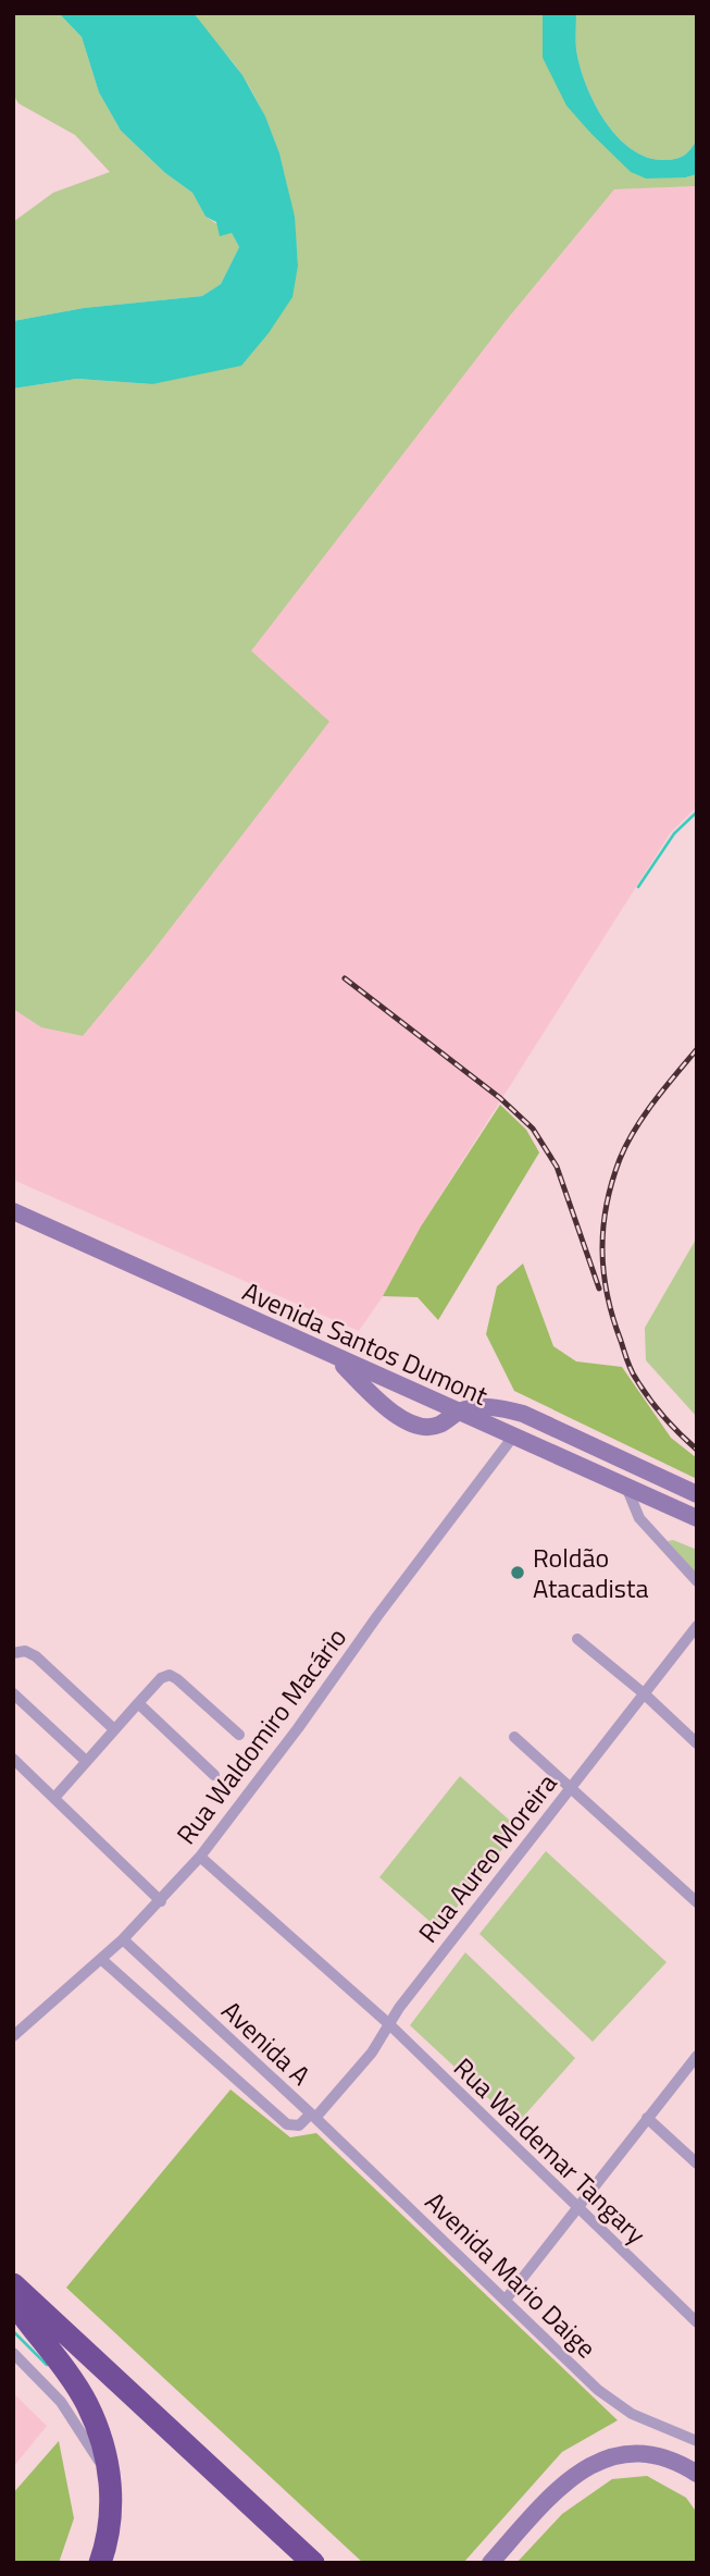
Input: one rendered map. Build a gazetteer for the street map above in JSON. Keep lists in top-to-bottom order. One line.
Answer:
{"streets":{"main road":["Avenida Santos Dumont"],"street":["Rua Waldomiro Macário","Rua Aureo Moreira","Avenida A","Rua Waldemar Tangary","Avenida Mario Daige"]},"crossings":[["Avenida Santos Dumont","Rua Waldomiro Macário"],["Rua Waldomiro Macário","Avenida A"],["Rua Waldomiro Macário","Rua Waldemar Tangary"],["Rua Aureo Moreira","Avenida A"],["Rua Aureo Moreira","Rua Waldemar Tangary"],["Rua Aureo Moreira","Avenida Mario Daige"],["Avenida A","Avenida Mario Daige"]],"places":["Roldão Atacadista"]}
